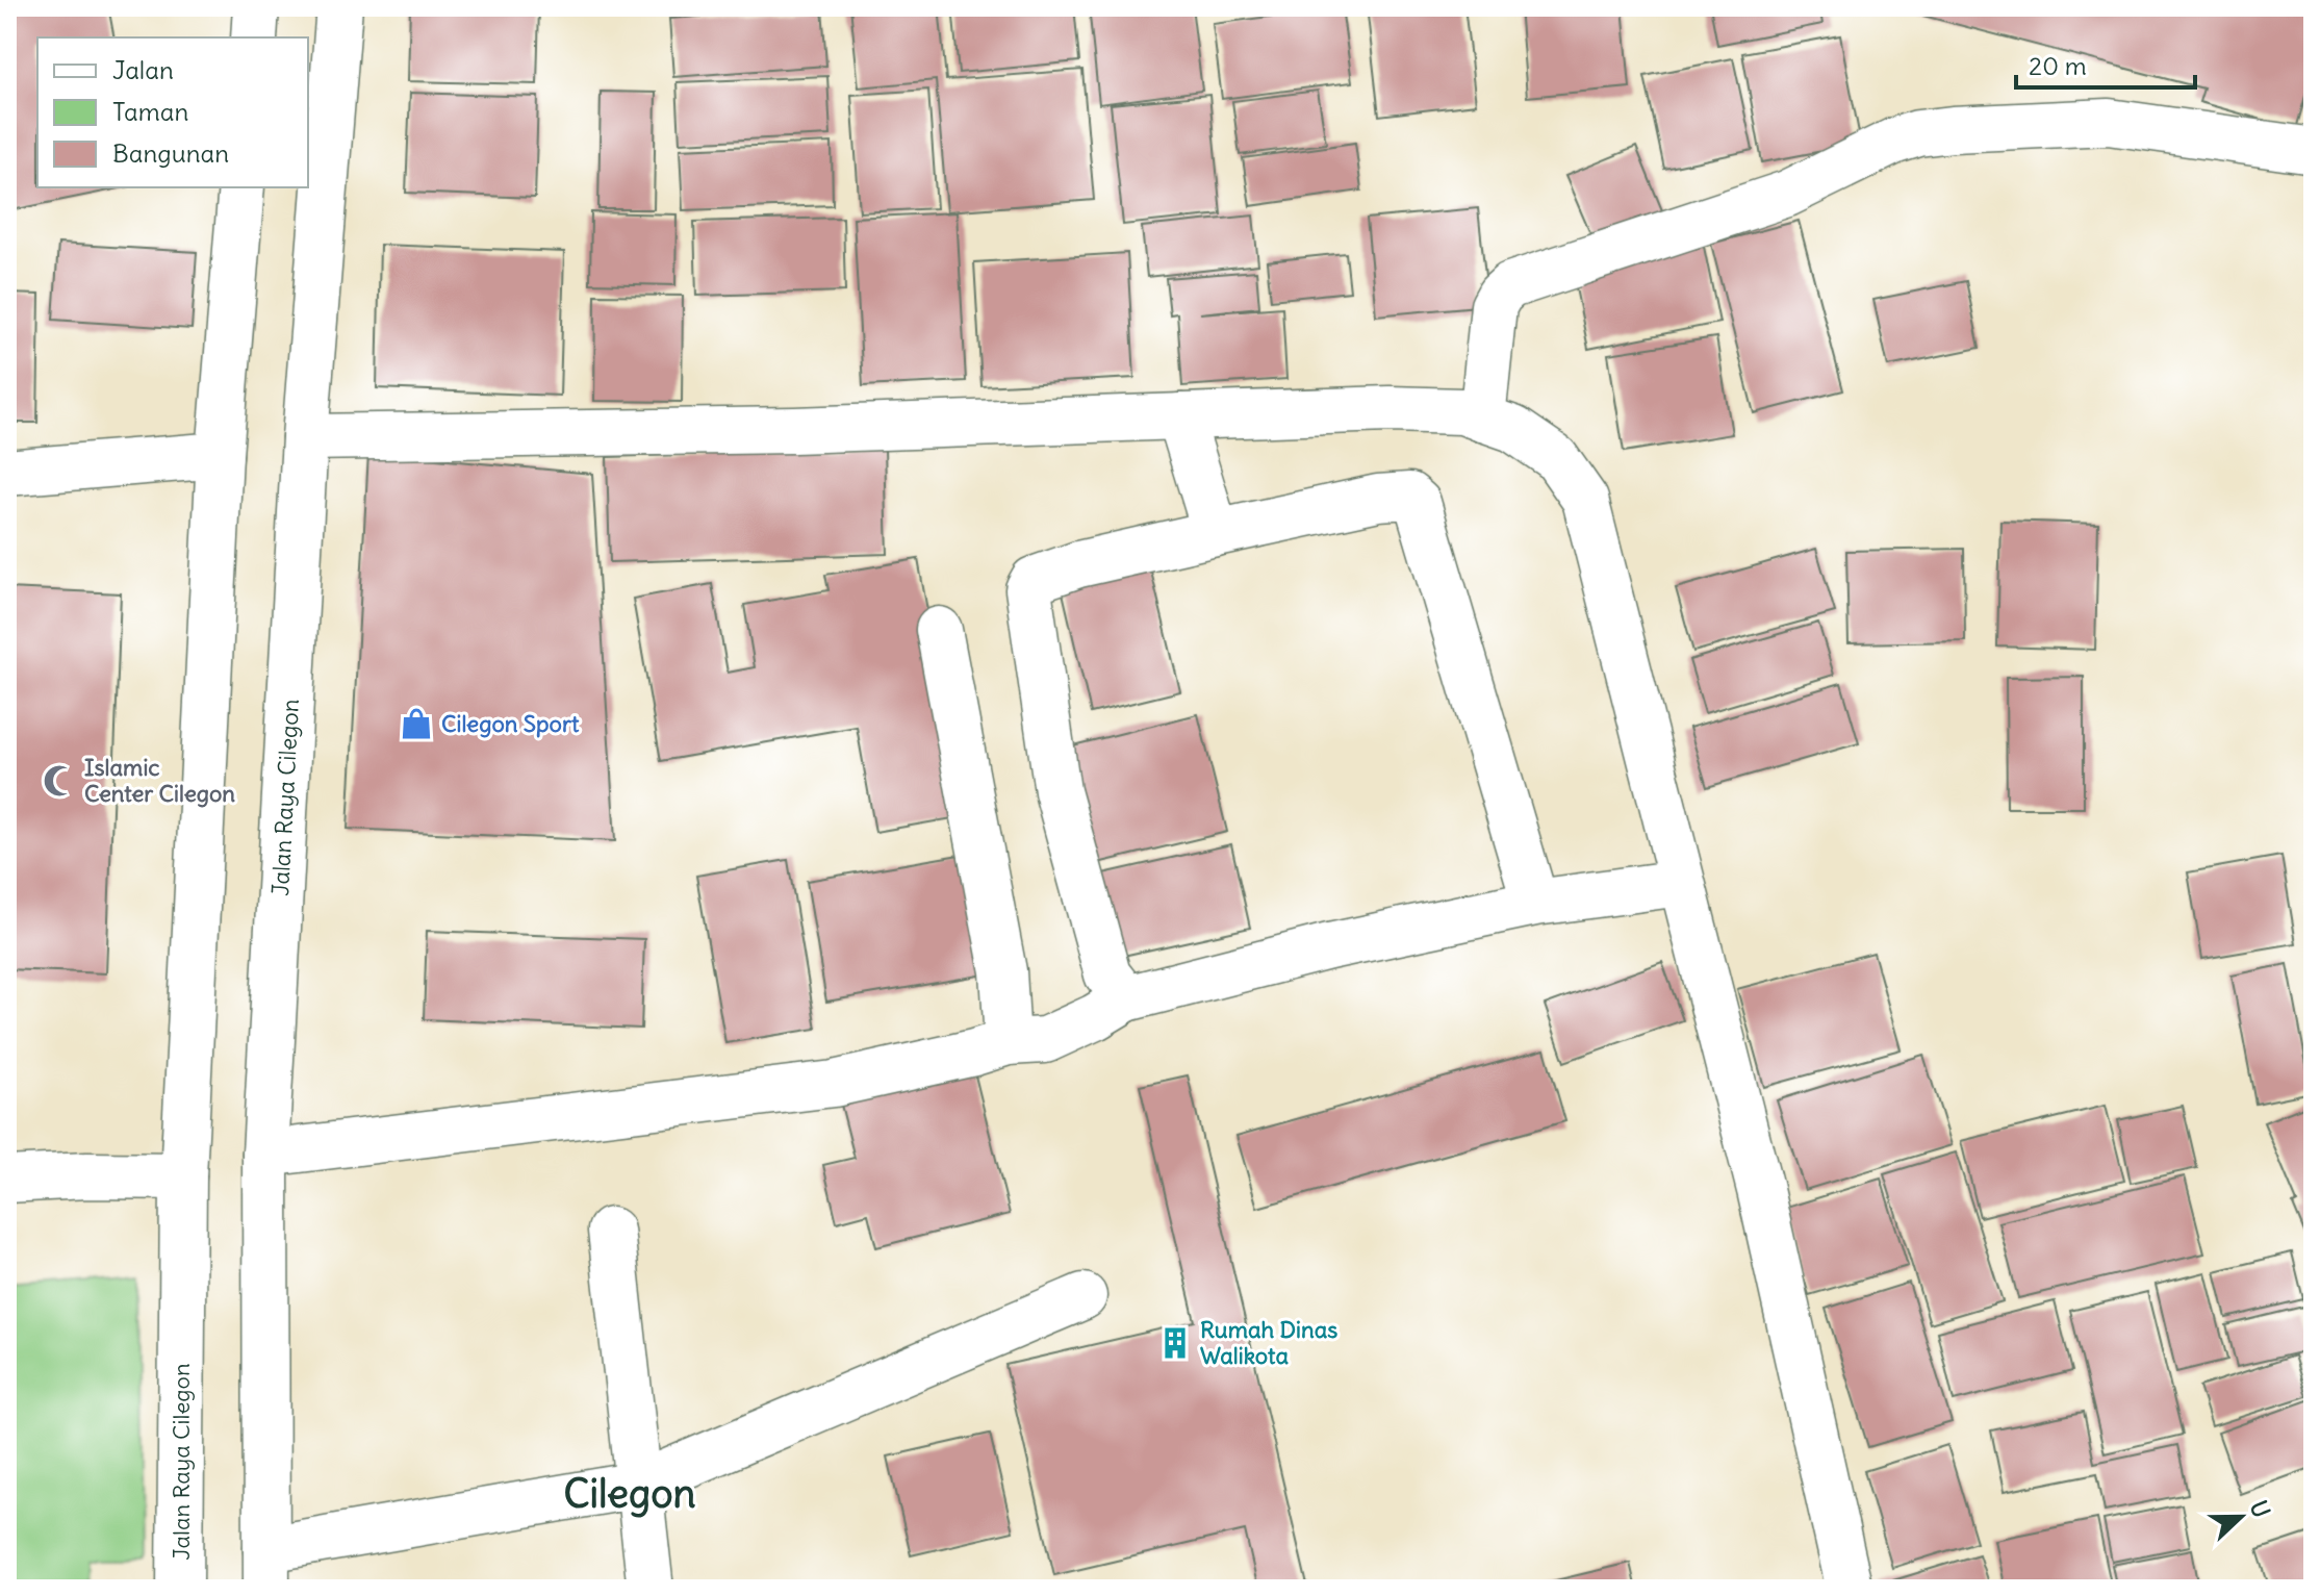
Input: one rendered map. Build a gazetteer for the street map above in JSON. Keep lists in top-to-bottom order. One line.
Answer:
{"streets":{"main road":["Jalan Raya Cilegon"]},"districts":["Cilegon"],"places":{"shop":["Cilegon Sport"],"mosque":["Islamic Center Cilegon"],"building":["Rumah Dinas Walikota"]},"legend":["Jalan","Taman","Bangunan"],"scale_bar":"20 m","north":"right"}
